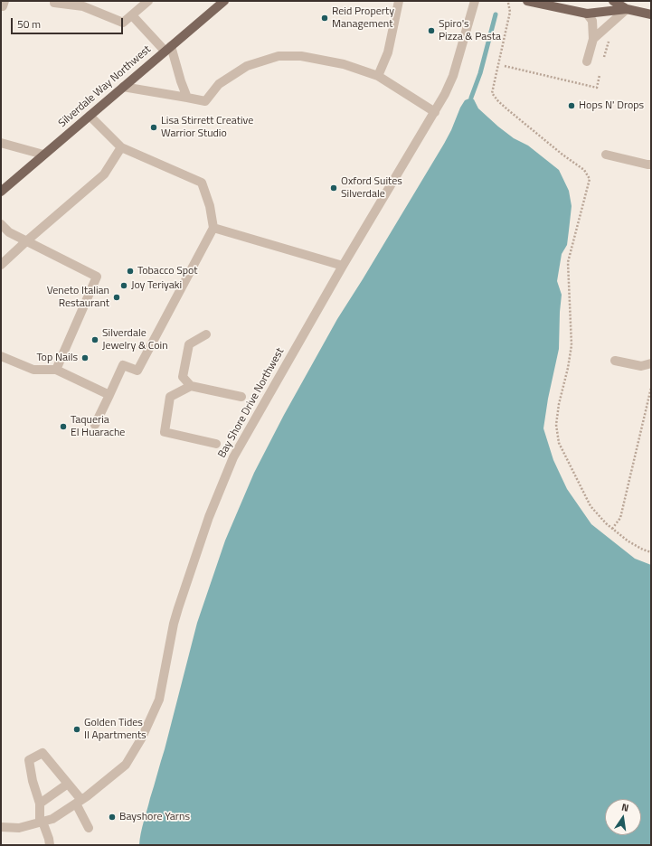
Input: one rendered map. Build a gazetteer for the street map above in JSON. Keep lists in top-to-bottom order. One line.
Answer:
{"streets":{"main road":["Silverdale Way Northwest"],"street":["Bay Shore Drive Northwest"]},"places":["Reid Property Management","Spiro's Pizza & Pasta","Hops N' Drops","Lisa Stirrett Creative Warrior Studio","Oxford Suites Silverdale","Tobacco Spot","Joy Teriyaki","Veneto Italian Restaurant","Silverdale Jewelry & Coin","Top Nails","Taqueria El Huarache","Golden Tides II Apartments","Bayshore Yarns"],"scale_bar":"50 m","north":"top"}
